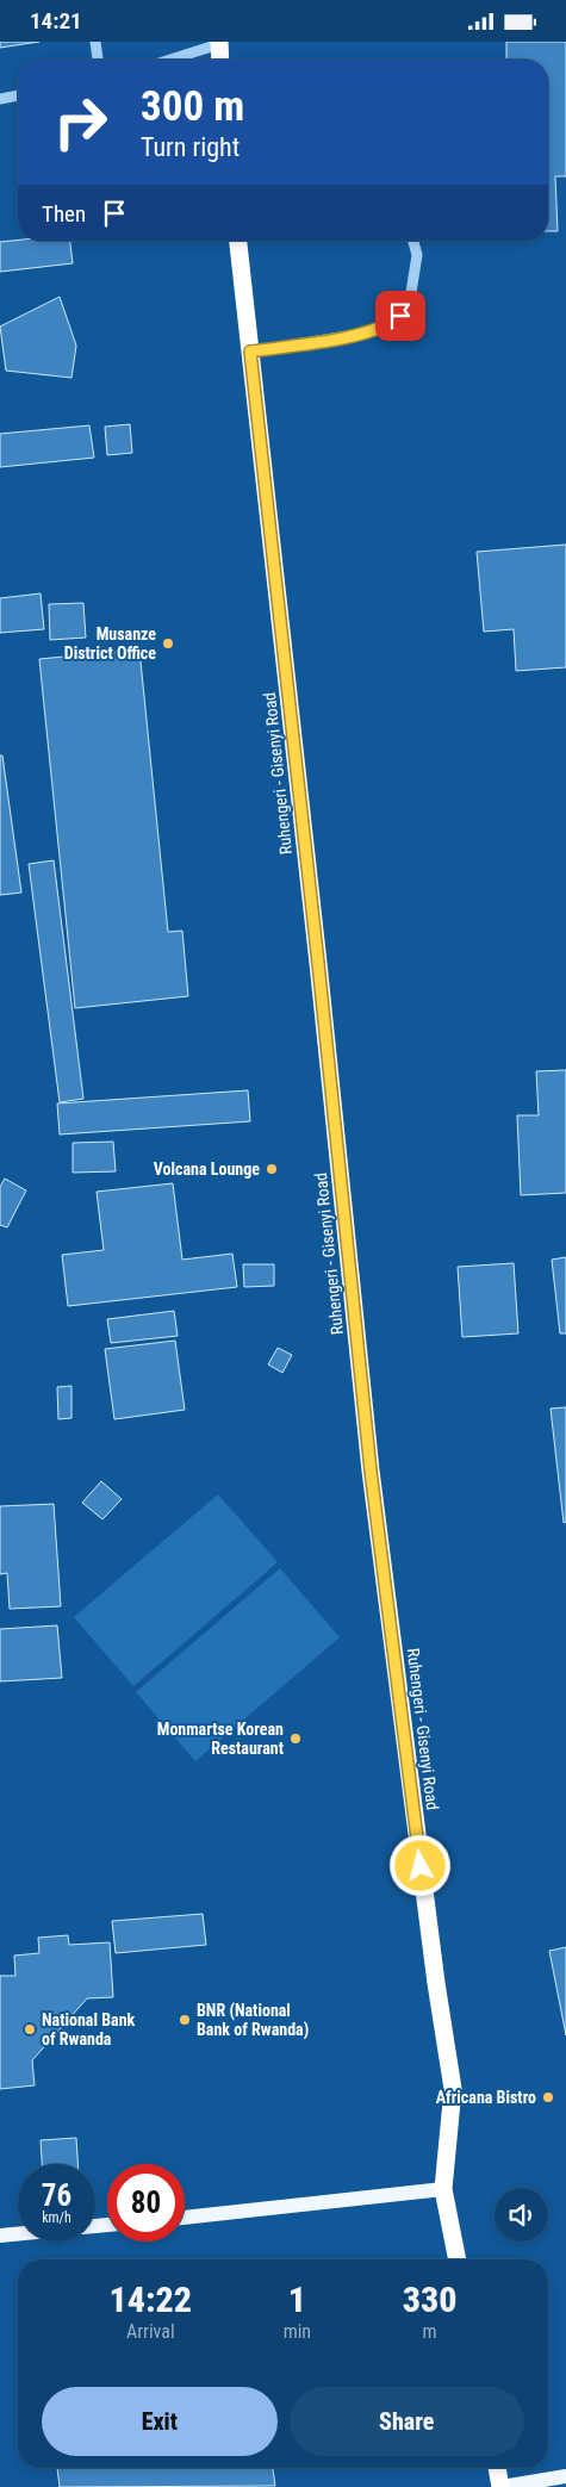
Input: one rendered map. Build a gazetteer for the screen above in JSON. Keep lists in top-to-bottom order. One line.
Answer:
{"streets":{"highway":["Ruhengeri - Gisenyi Road"]},"places":["Musanze District Office","Volcana Lounge","Monmartse Korean Restaurant","BNR (National Bank of Rwanda)","National Bank of Rwanda","Africana Bistro"],"page":{"status":"14:21","turn":["300 m","Turn right"],"then":"Then","speed":"76 km/h","limit":"80","eta":["14:22","Arrival","1","min","330","m"],"buttons":["Exit","Share"]}}
